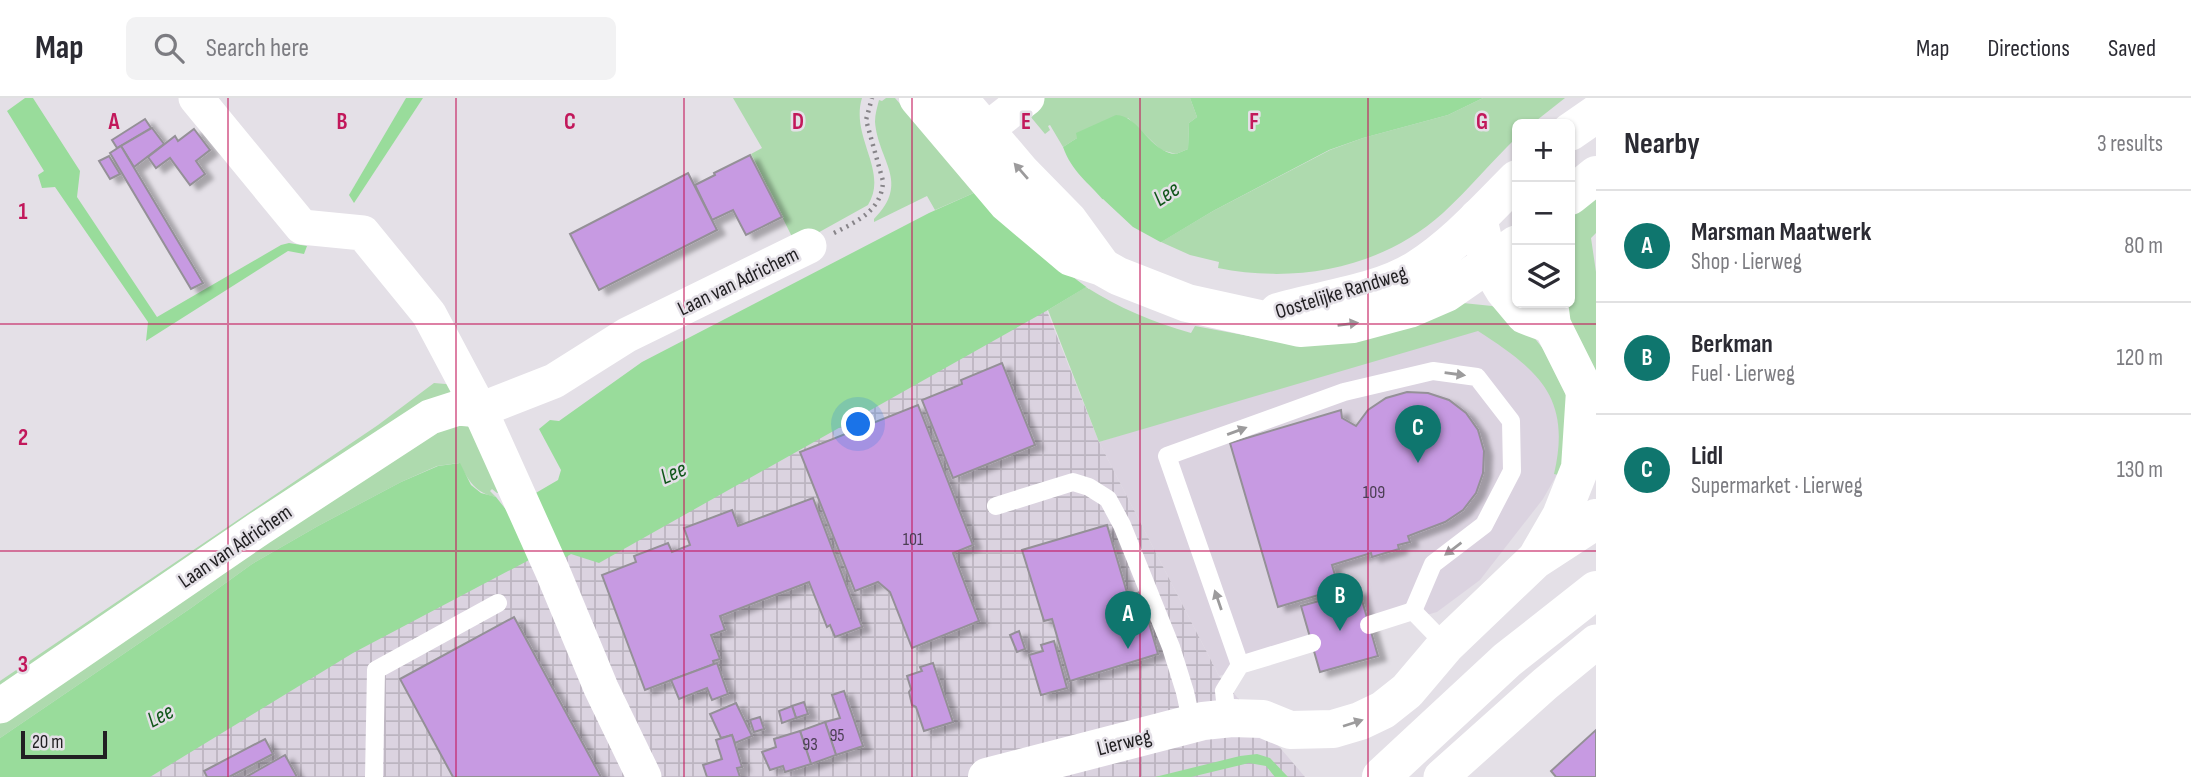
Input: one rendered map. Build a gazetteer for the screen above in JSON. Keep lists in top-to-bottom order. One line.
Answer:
{"streets":{"main road":["Oostelijke Randweg","Lierweg"],"street":["Laan van Adrichem"]},"water":["Lee"],"house_numbers":["109","101","95","93"],"scale_bar":"20 m","page":{"header":"Map","search":"Search here","nav":["Map","Directions","Saved"],"heading":["Nearby","3 results"],"map_buttons":["+","−"],"list":[{"mark":"A","name":"Marsman Maatwerk","note":"Shop · Lierweg","value":"80 m"},{"mark":"B","name":"Berkman","note":"Fuel · Lierweg","value":"120 m"},{"mark":"C","name":"Lidl","note":"Supermarket · Lierweg","value":"130 m"}],"pins":["C","B","A"],"scale":"20 m"},"grid":{"columns":["A","B","C","D","E","F","G"],"rows":["1","2","3"]}}
